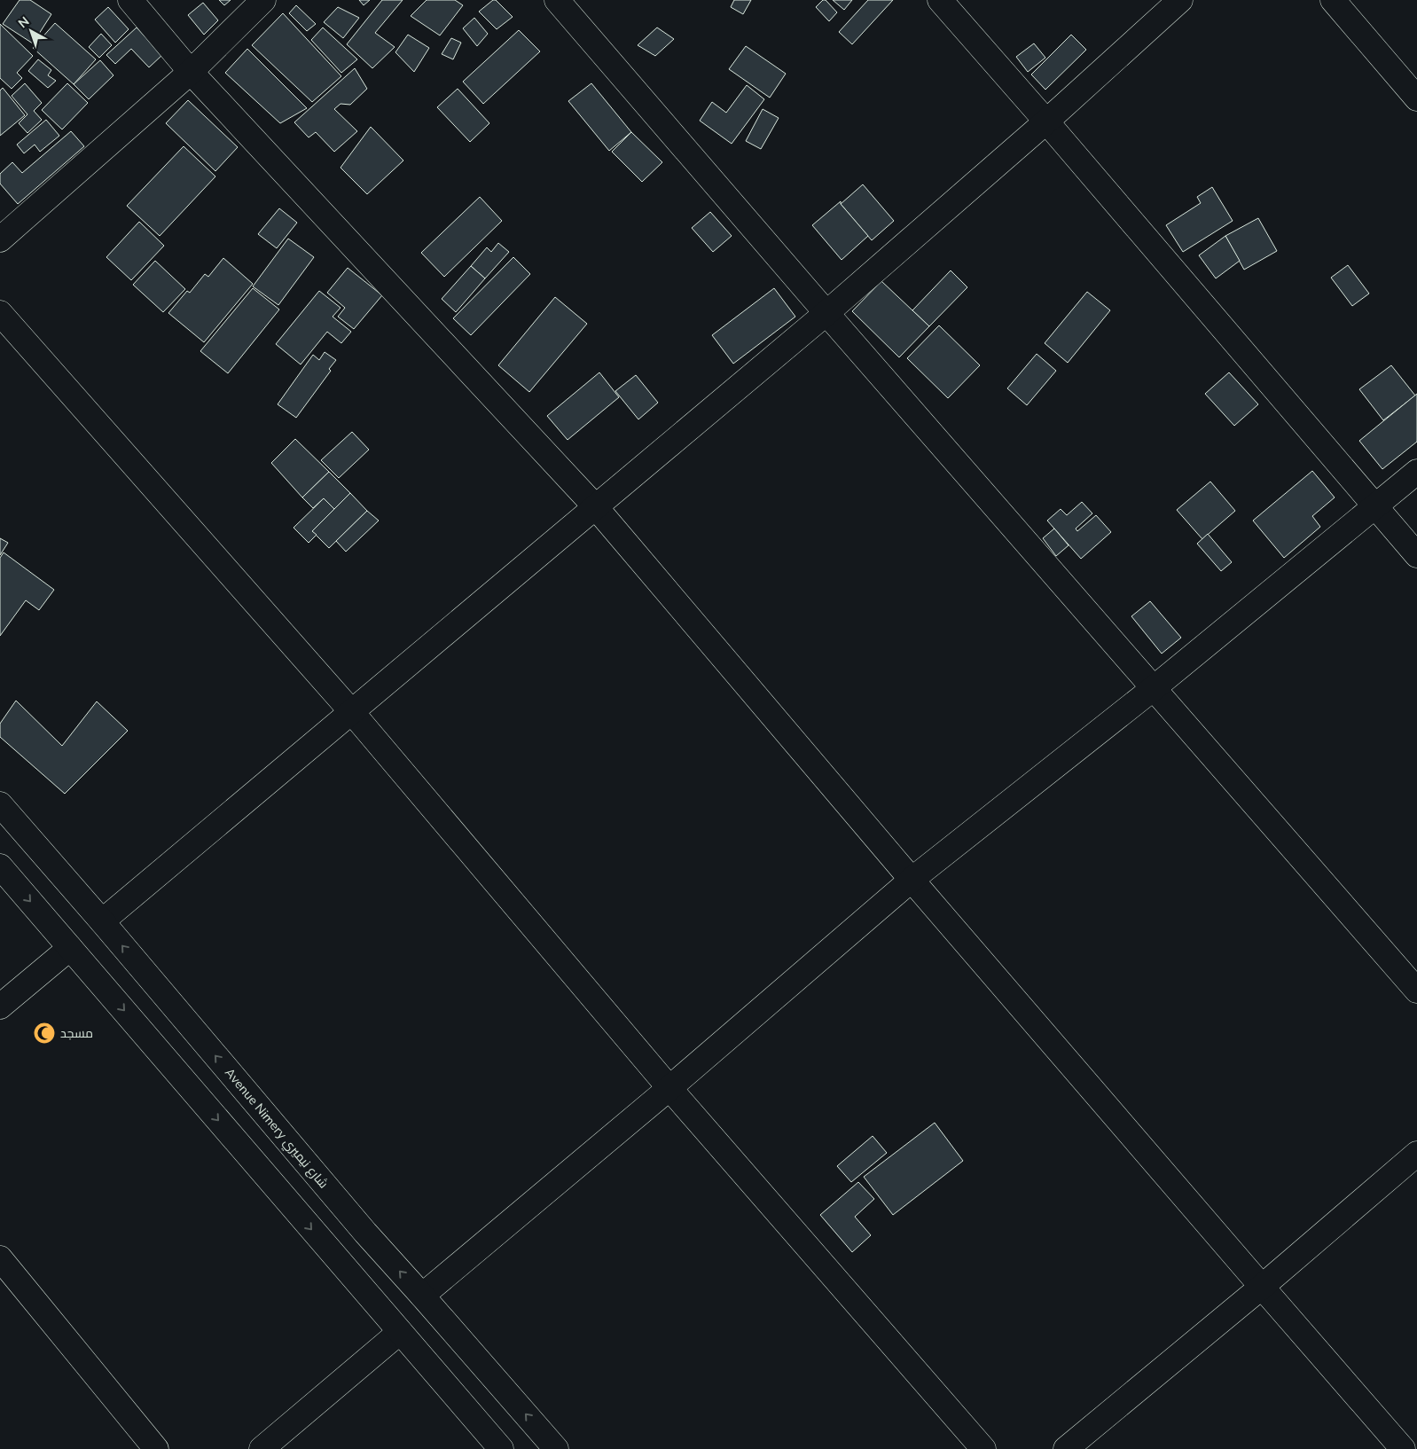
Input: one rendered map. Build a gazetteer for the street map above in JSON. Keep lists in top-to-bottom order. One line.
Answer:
{"streets":{"street":["Avenue Nimery شارع نيميري"]},"places":{"mosque":["مسجد"]},"north":"top left"}
